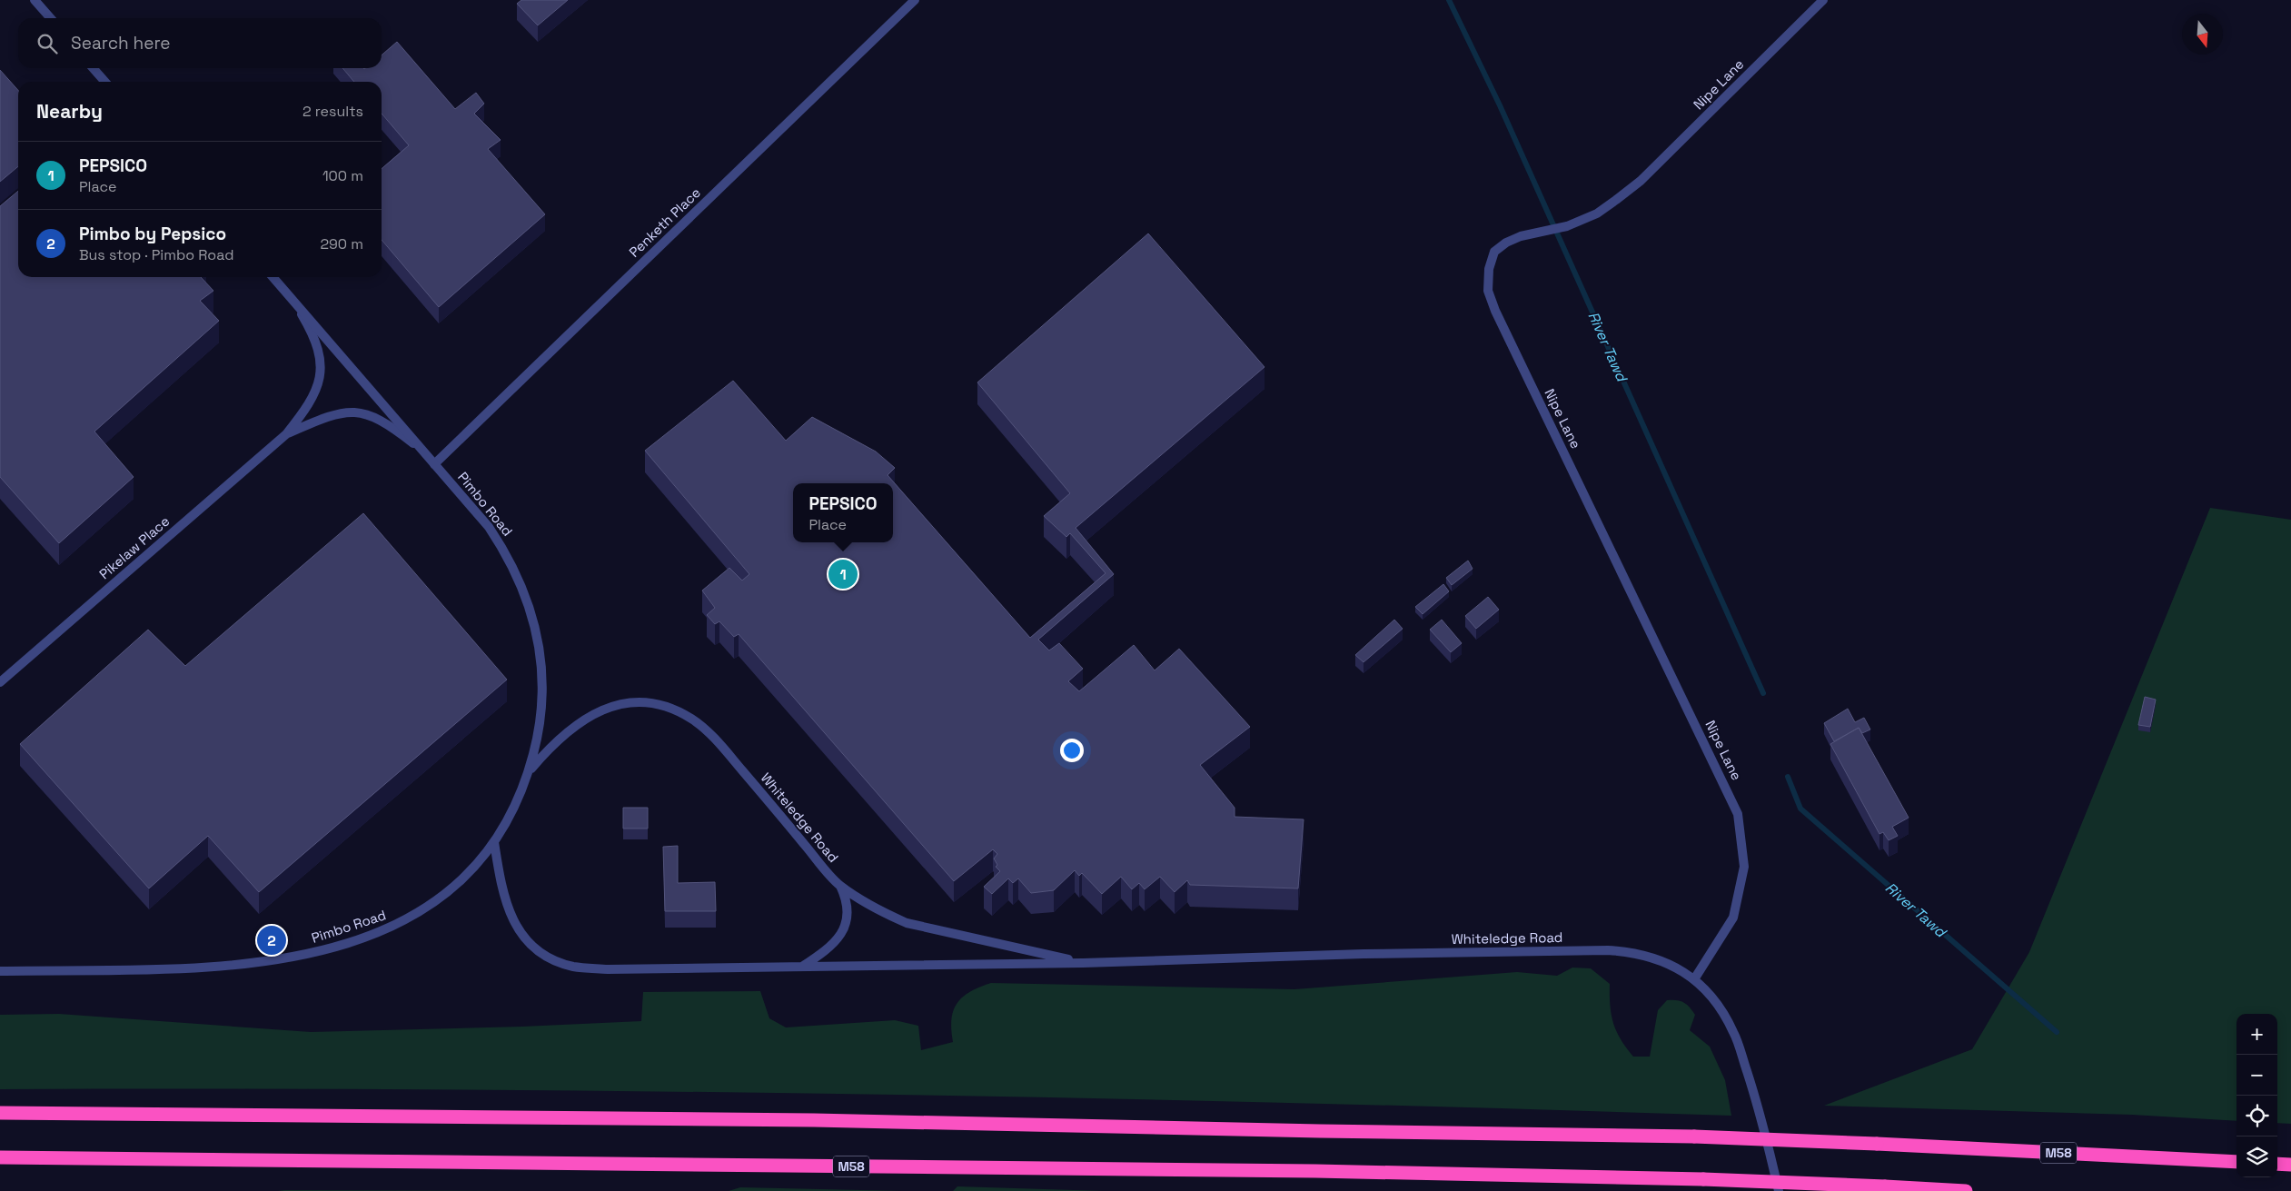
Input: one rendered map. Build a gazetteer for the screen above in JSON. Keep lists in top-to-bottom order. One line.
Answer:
{"streets":{"highway":["M58"],"street":["Nipe Lane","Penketh Place","Pimbo Road","Pikelaw Place","Whiteledge Road"]},"crossings":[["Nipe Lane","Whiteledge Road"],["Penketh Place","Pimbo Road"],["Pimbo Road","Pikelaw Place"],["Pimbo Road","Whiteledge Road"]],"water":["River Tawd"],"north":"bottom","page":{"search":"Search here","heading":["Nearby","2 results"],"list":[{"mark":"1","name":"PEPSICO","note":"Place","value":"100 m"},{"mark":"2","name":"Pimbo by Pepsico","note":"Bus stop · Pimbo Road","value":"290 m"}],"popup":["PEPSICO","Place"],"pins":["1","2"],"map_buttons":["+","−"]}}
